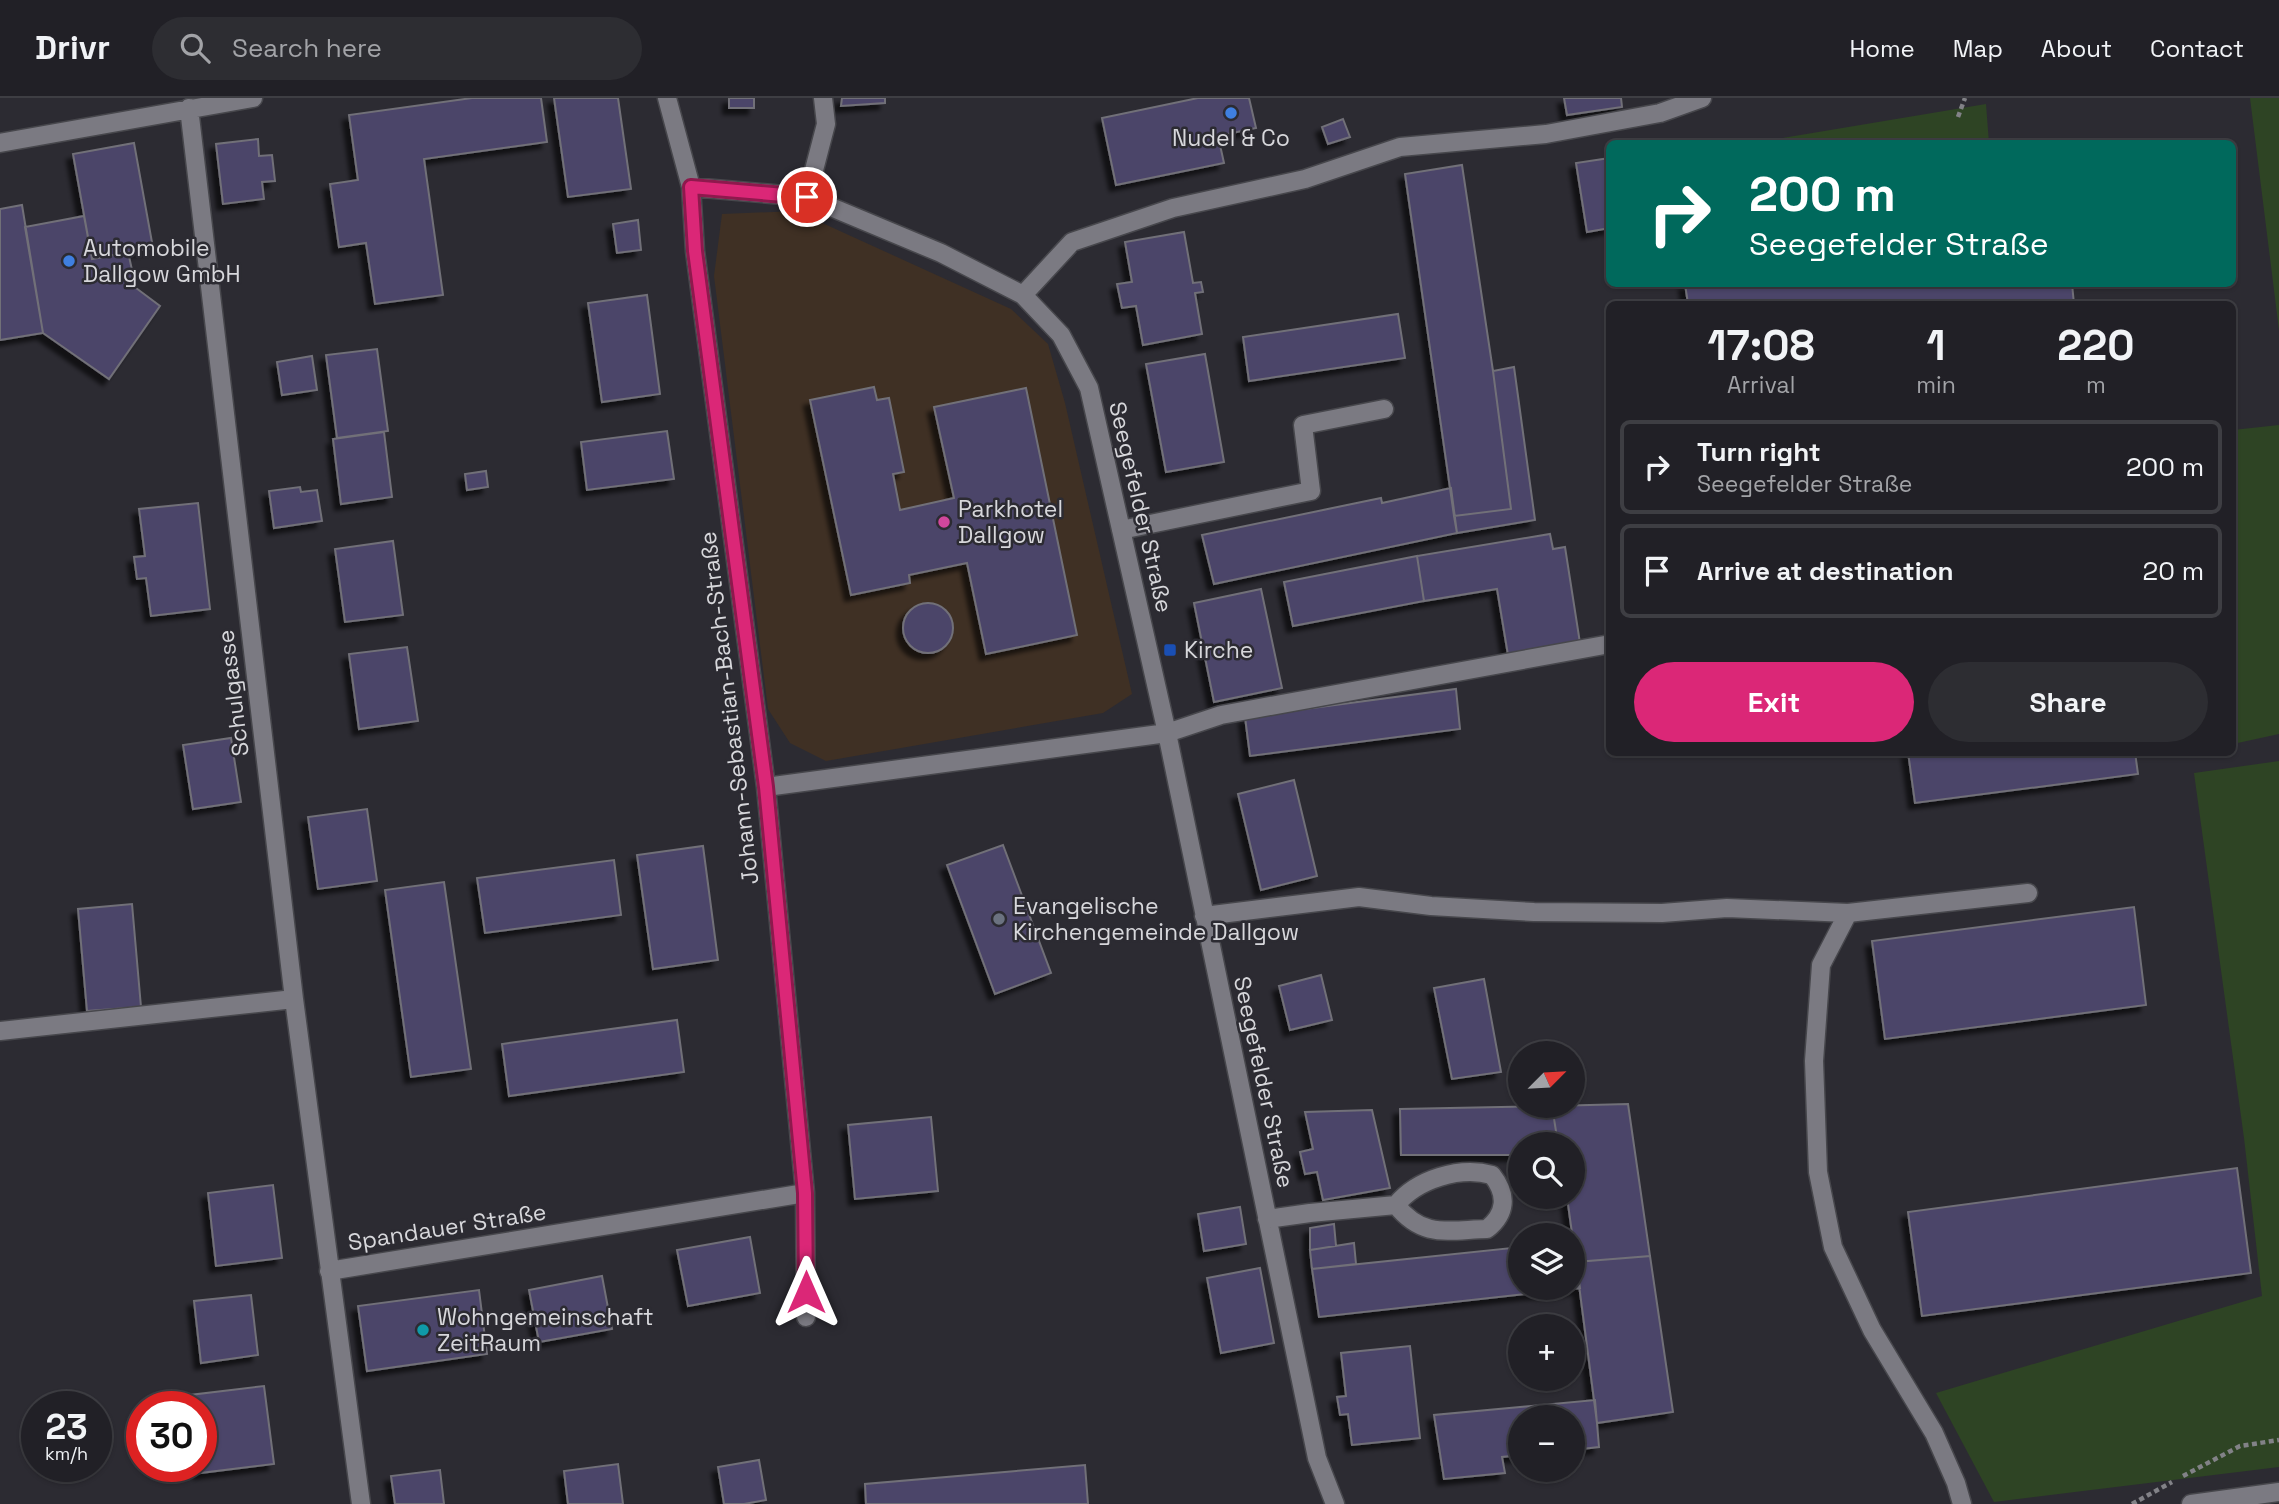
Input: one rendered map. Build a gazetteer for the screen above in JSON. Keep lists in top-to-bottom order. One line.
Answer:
{"streets":{"street":["Seegefelder Straße","Schulgasse","Johann-Sebastian-Bach-Straße","Spandauer Straße"]},"crossings":[["Seegefelder Straße","Johann-Sebastian-Bach-Straße"],["Schulgasse","Spandauer Straße"],["Johann-Sebastian-Bach-Straße","Spandauer Straße"]],"places":{"other":["Nudel & Co","Automobile Dallgow GmbH","Parkhotel Dallgow","Evangelische Kirchengemeinde Dallgow","Wohngemeinschaft ZeitRaum"],"transit":["Kirche"]},"north":"top right","page":{"header":"Drivr","search":"Search here","nav":["Home","Map","About","Contact"],"turn":["200 m","Seegefelder Straße"],"eta":["17:08","Arrival","1","min","220","m"],"list":[{"name":"Turn right","note":"Seegefelder Straße","value":"200 m"},{"name":"Arrive at destination","value":"20 m"}],"buttons":["Exit","Share"],"map_buttons":["+","−"],"speed":"23 km/h","limit":"30"}}
